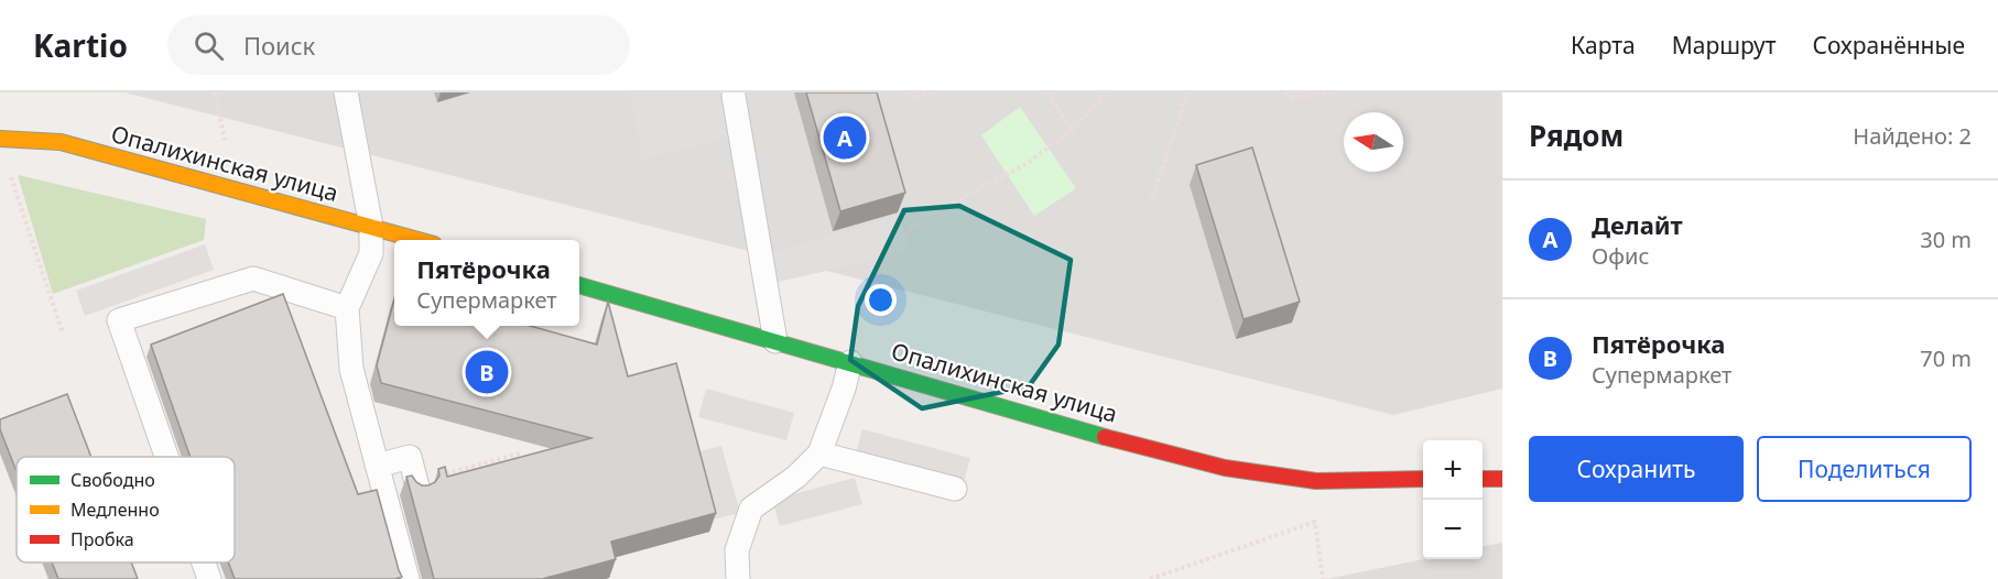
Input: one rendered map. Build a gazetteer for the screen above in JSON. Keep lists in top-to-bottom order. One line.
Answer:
{"streets":{"street":["Опалихинская улица"]},"legend":["Свободно","Медленно","Пробка"],"north":"left","page":{"header":"Kartio","search":"Поиск","nav":["Карта","Маршрут","Сохранённые"],"heading":["Рядом","Найдено: 2"],"pins":["A","B"],"list":[{"mark":"A","name":"Делайт","note":"Офис","value":"30 m"},{"mark":"B","name":"Пятёрочка","note":"Супермаркет","value":"70 m"}],"popup":["Пятёрочка","Супермаркет"],"buttons":["Сохранить","Поделиться"],"map_buttons":["+","−"]}}
